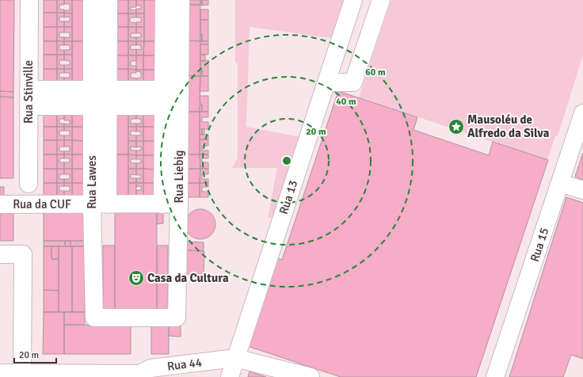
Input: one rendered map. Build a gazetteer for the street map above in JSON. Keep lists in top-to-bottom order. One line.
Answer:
{"streets":{"street":["Rua Stinville","Rua Liebig","Rua Lawes","Rua 13","Rua da CUF","Rua 15","Rua 44"]},"crossings":[["Rua Liebig","Rua Lawes"],["Rua Liebig","Rua da CUF"],["Rua Lawes","Rua da CUF"],["Rua 13","Rua 44"]],"places":{"place":["Mausoléu de Alfredo da Silva"],"theatre":["Casa da Cultura"]},"scale_bar":"20 m","rings":["60 m","40 m","20 m"]}
